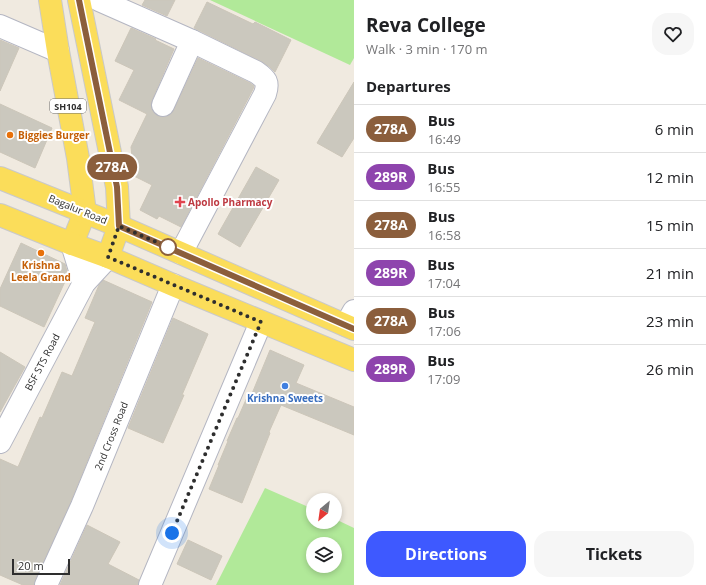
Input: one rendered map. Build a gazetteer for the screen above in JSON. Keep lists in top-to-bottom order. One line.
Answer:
{"streets":{"main road":["SH104","Bagalur Road"],"street":["BSF STS Road","2nd Cross Road"]},"crossings":[["SH104","Bagalur Road"],["SH104","BSF STS Road"]],"places":{"other":["Biggies Burger","Krishna Leela Grand","Krishna Sweets"],"health":["Apollo Pharmacy"]},"lines":["bus line 278A"],"scale_bar":"20 m","north":"bottom left","page":{"on_map":"278A","heading":[["Reva College","Walk · 3 min · 170 m"],"Departures"],"list":[{"mark":"278A","name":"Bus","note":"16:49","value":"6 min"},{"mark":"289R","name":"Bus","note":"16:55","value":"12 min"},{"mark":"278A","name":"Bus","note":"16:58","value":"15 min"},{"mark":"289R","name":"Bus","note":"17:04","value":"21 min"},{"mark":"278A","name":"Bus","note":"17:06","value":"23 min"},{"mark":"289R","name":"Bus","note":"17:09","value":"26 min"}],"buttons":["Directions","Tickets"],"scale":"20 m"}}
